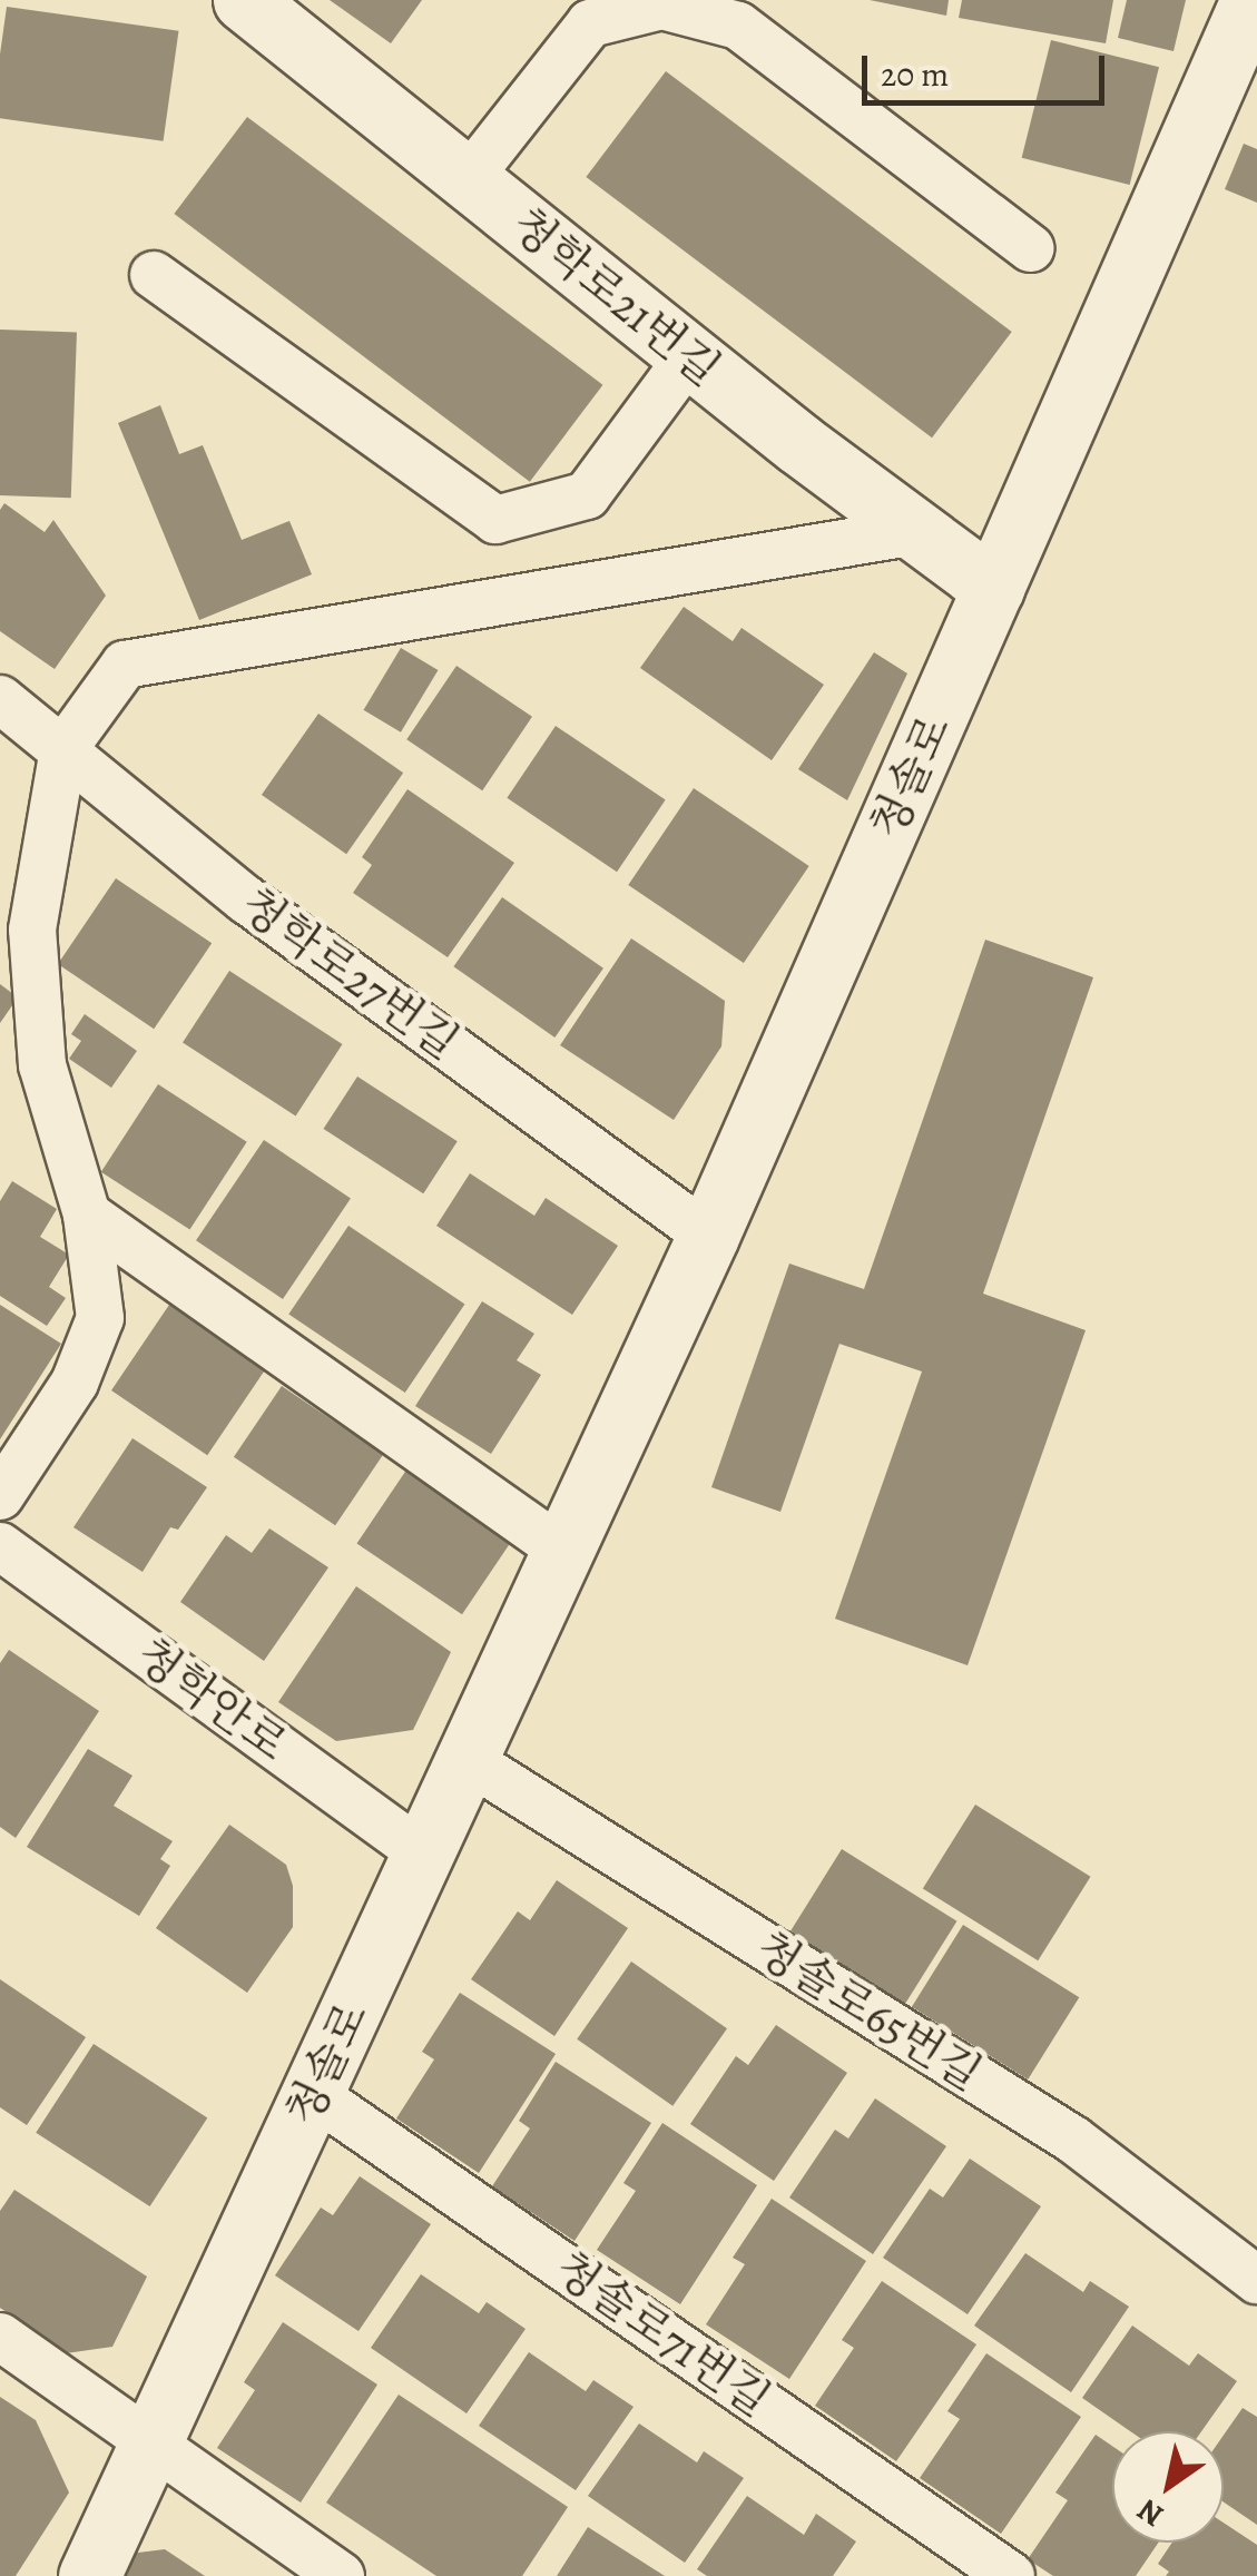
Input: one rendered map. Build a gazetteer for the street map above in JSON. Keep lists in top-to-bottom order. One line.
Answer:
{"streets":{"street":["청학로21번길","청솔로"],"lane":["청학로27번길","청학안로","청솔로65번길","청솔로71번길"]},"crossings":[["청학로21번길","청솔로"],["청솔로","청학로27번길"],["청솔로","청학안로"],["청솔로","청솔로65번길"],["청솔로","청솔로71번길"]],"scale_bar":"20 m","north":"bottom left"}
